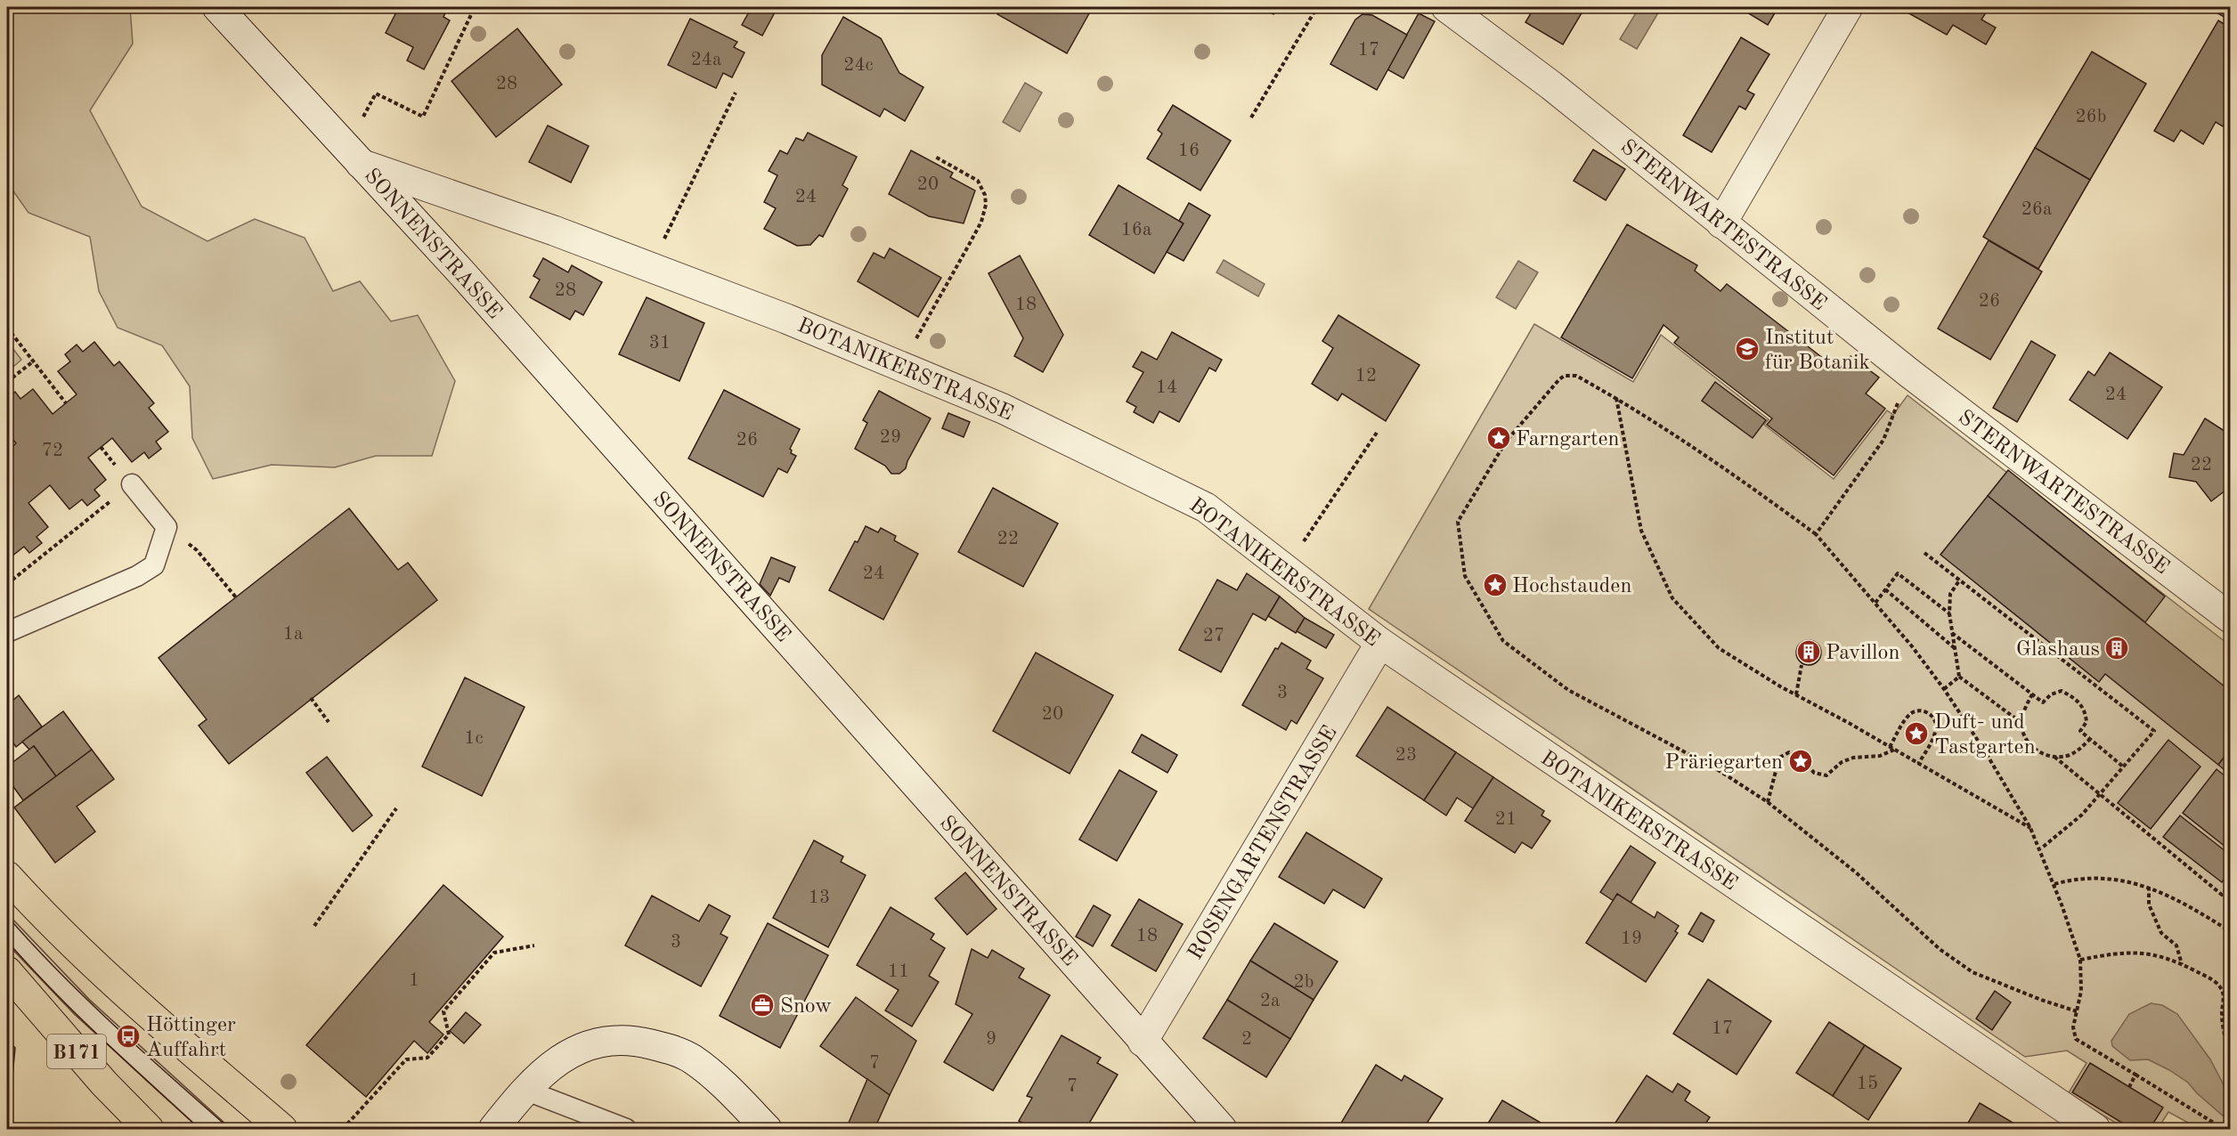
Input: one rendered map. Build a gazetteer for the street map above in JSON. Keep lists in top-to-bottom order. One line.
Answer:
{"streets":{"main road":["B171"],"street":["STERNWARTESTRASSE","SONNENSTRASSE","BOTANIKERSTRASSE","ROSENGARTENSTRASSE"]},"crossings":[["SONNENSTRASSE","BOTANIKERSTRASSE"],["SONNENSTRASSE","ROSENGARTENSTRASSE"],["BOTANIKERSTRASSE","ROSENGARTENSTRASSE"]],"places":{"school or university":["Institut für Botanik"],"place":["Farngarten","Hochstauden","Duft- und Tastgarten","Präriegarten"],"building":["Glashaus","Pavillon"],"office":["Snow"],"bus stop":["Höttinger Auffahrt"]},"house_numbers":["17","24a","24c","28","26b","16","20","24","26a","16a","28","26","18","31","12","14","24","29","26","72","22","22","24","1a","27","3","20","1c","23","21","13","18","19","3","11","1","2b","2a","17","9","2","7","15","7"]}
